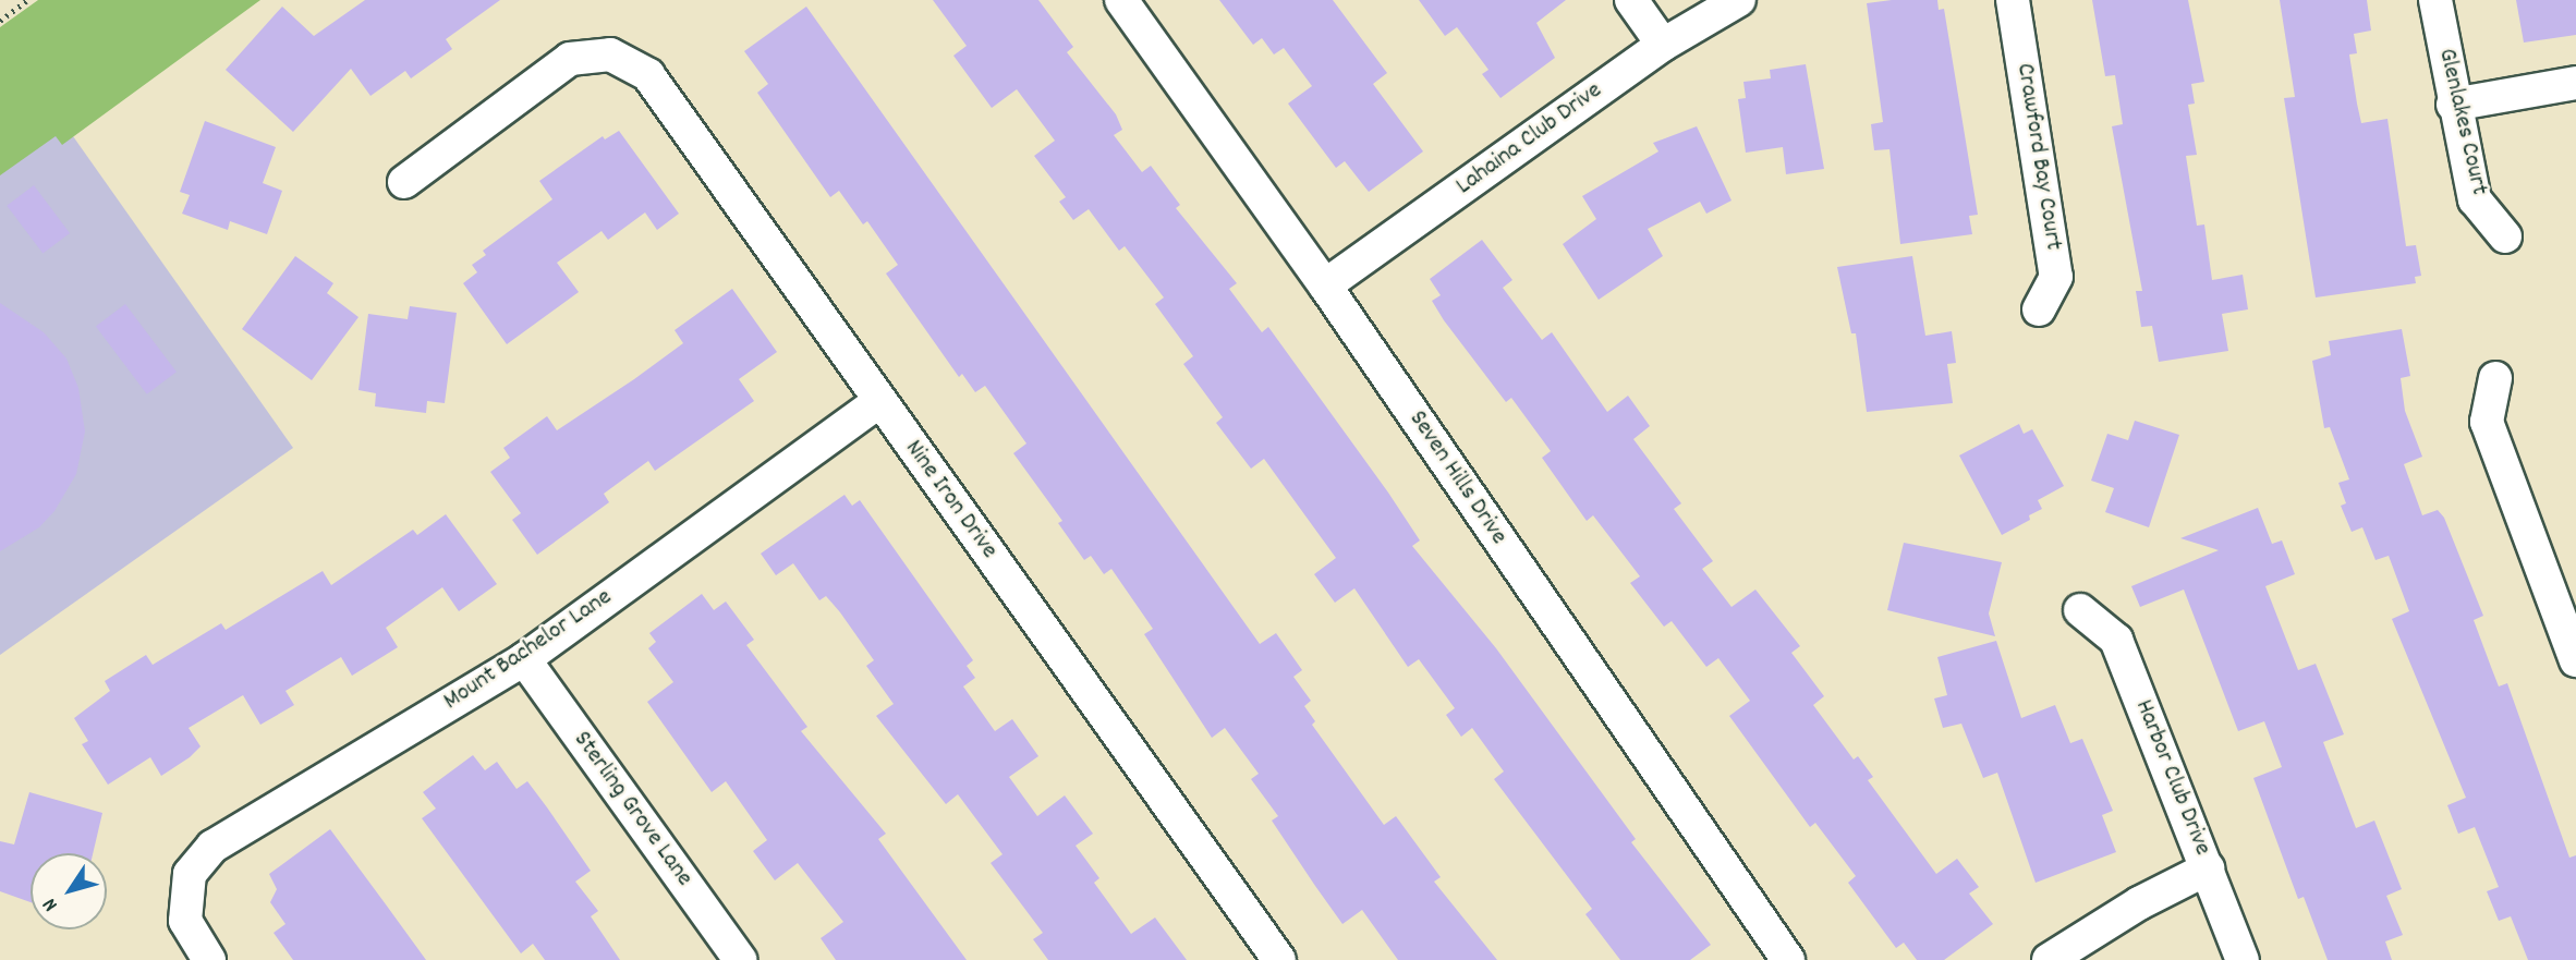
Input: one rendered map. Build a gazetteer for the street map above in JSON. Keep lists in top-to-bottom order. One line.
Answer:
{"streets":{"street":["Glenlakes Court","Lahaina Club Drive","Crawford Bay Court","Seven Hills Drive","Nine Iron Drive","Mount Bachelor Lane","Harbor Club Drive","Sterling Grove Lane"]},"crossings":[["Lahaina Club Drive","Seven Hills Drive"],["Nine Iron Drive","Mount Bachelor Lane"],["Mount Bachelor Lane","Sterling Grove Lane"]],"north":"bottom left"}
